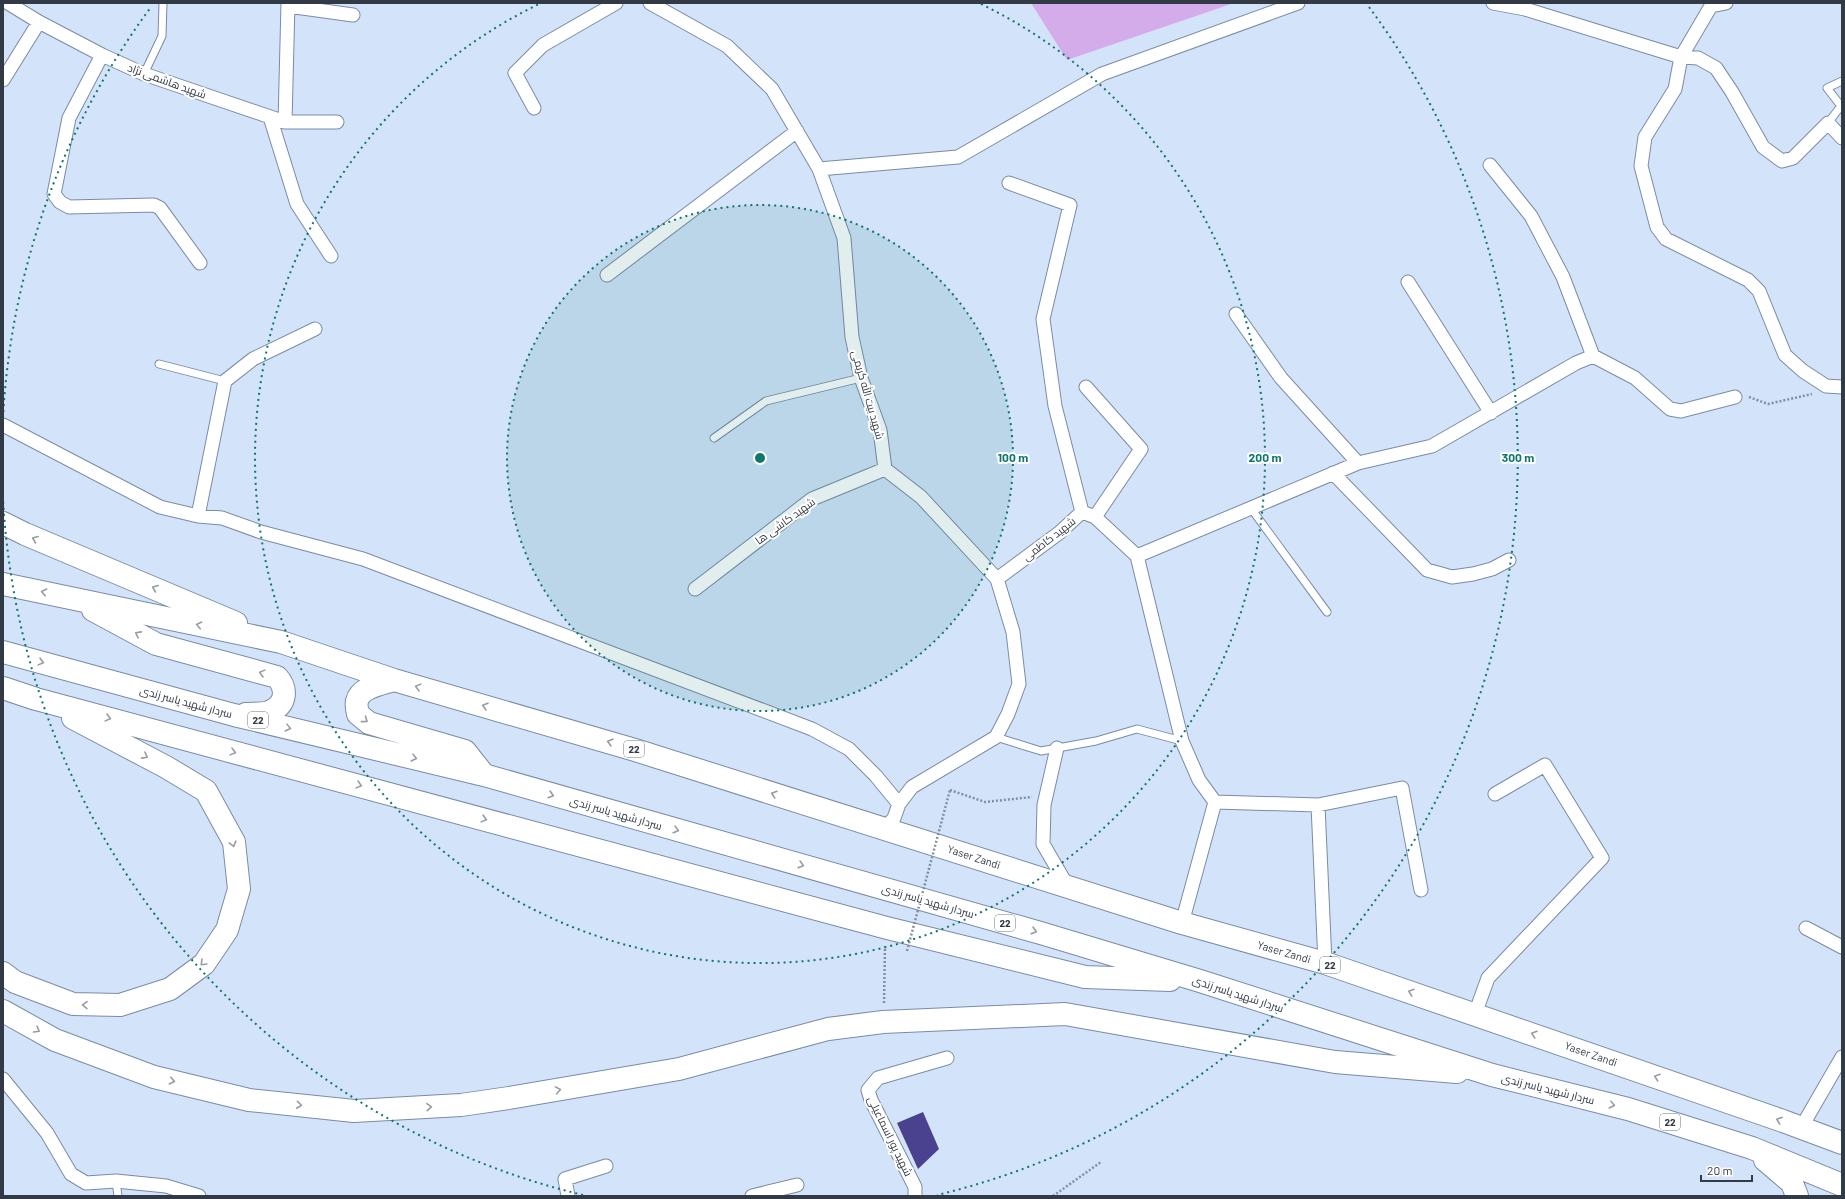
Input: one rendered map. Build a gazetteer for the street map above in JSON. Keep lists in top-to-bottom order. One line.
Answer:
{"streets":{"highway":["سردار شهید یاسر زندی","22","Yaser Zandi"],"street":["شهید هاشمی نژاد","شهید بیت الله کریمی","شهید کاشی ها","شهید کاظمی","شهید پور اسماعیلی"]},"crossings":[["شهید بیت الله کریمی","شهید کاشی ها"],["22","Yaser Zandi"]],"scale_bar":"20 m","rings":["100 m","200 m","300 m"]}
